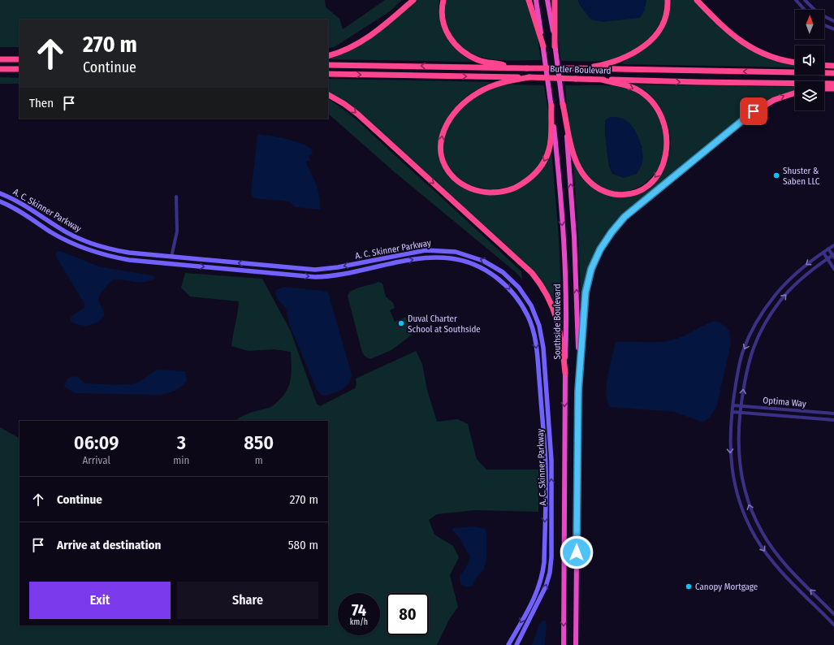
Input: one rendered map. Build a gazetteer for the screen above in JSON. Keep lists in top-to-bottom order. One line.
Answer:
{"streets":{"highway":["Butler Boulevard","Southside Boulevard"],"main road":["A. C. Skinner Parkway"],"street":["Optima Way"]},"places":["Shuster & Saben LLC","Duval Charter School at Southside","Canopy Mortgage"],"north":"top","page":{"turn":["270 m","Continue"],"then":"Then","eta":["06:09","Arrival","3","min","850","m"],"list":[{"name":"Continue","value":"270 m"},{"name":"Arrive at destination","value":"580 m"}],"buttons":["Exit","Share"],"speed":"74 km/h","limit":"80"}}
